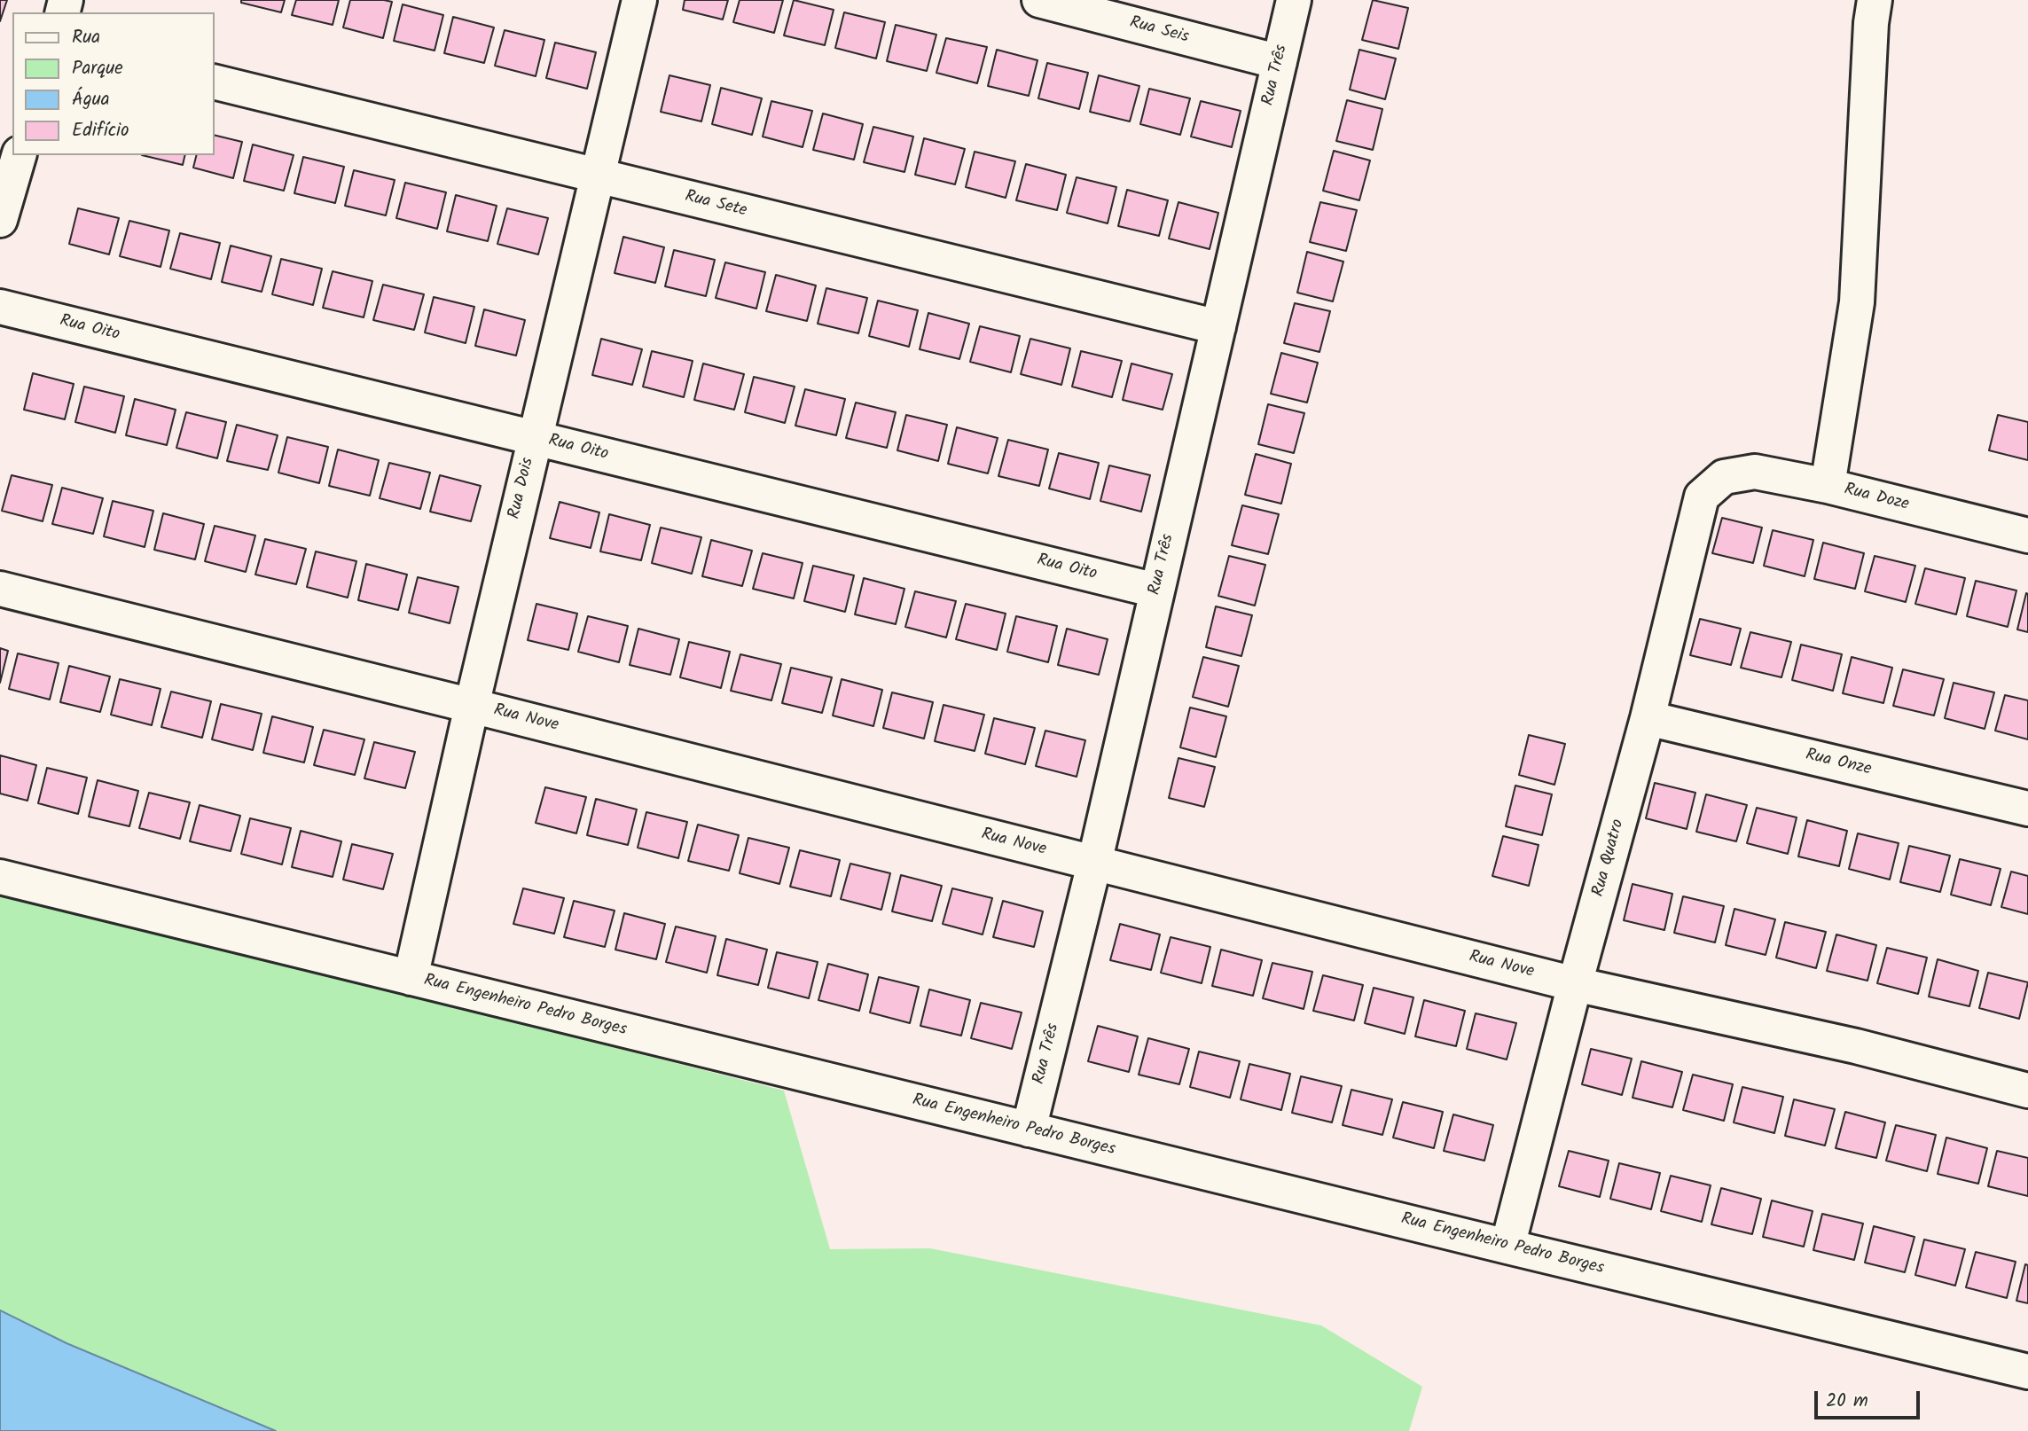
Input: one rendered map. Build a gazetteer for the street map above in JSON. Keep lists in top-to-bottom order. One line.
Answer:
{"streets":{"street":["Rua Seis","Rua Três","Rua Sete","Rua Oito","Rua Dois","Rua Doze","Rua Nove","Rua Onze","Rua Quatro","Rua Engenheiro Pedro Borges"]},"crossings":[["Rua Seis","Rua Três"],["Rua Três","Rua Sete"],["Rua Três","Rua Oito"],["Rua Três","Rua Nove"],["Rua Três","Rua Engenheiro Pedro Borges"],["Rua Sete","Rua Dois"],["Rua Oito","Rua Dois"],["Rua Dois","Rua Nove"],["Rua Dois","Rua Engenheiro Pedro Borges"],["Rua Doze","Rua Quatro"],["Rua Nove","Rua Quatro"],["Rua Onze","Rua Quatro"],["Rua Quatro","Rua Engenheiro Pedro Borges"]],"legend":["Rua","Parque","Água","Edifício"],"scale_bar":"20 m"}
